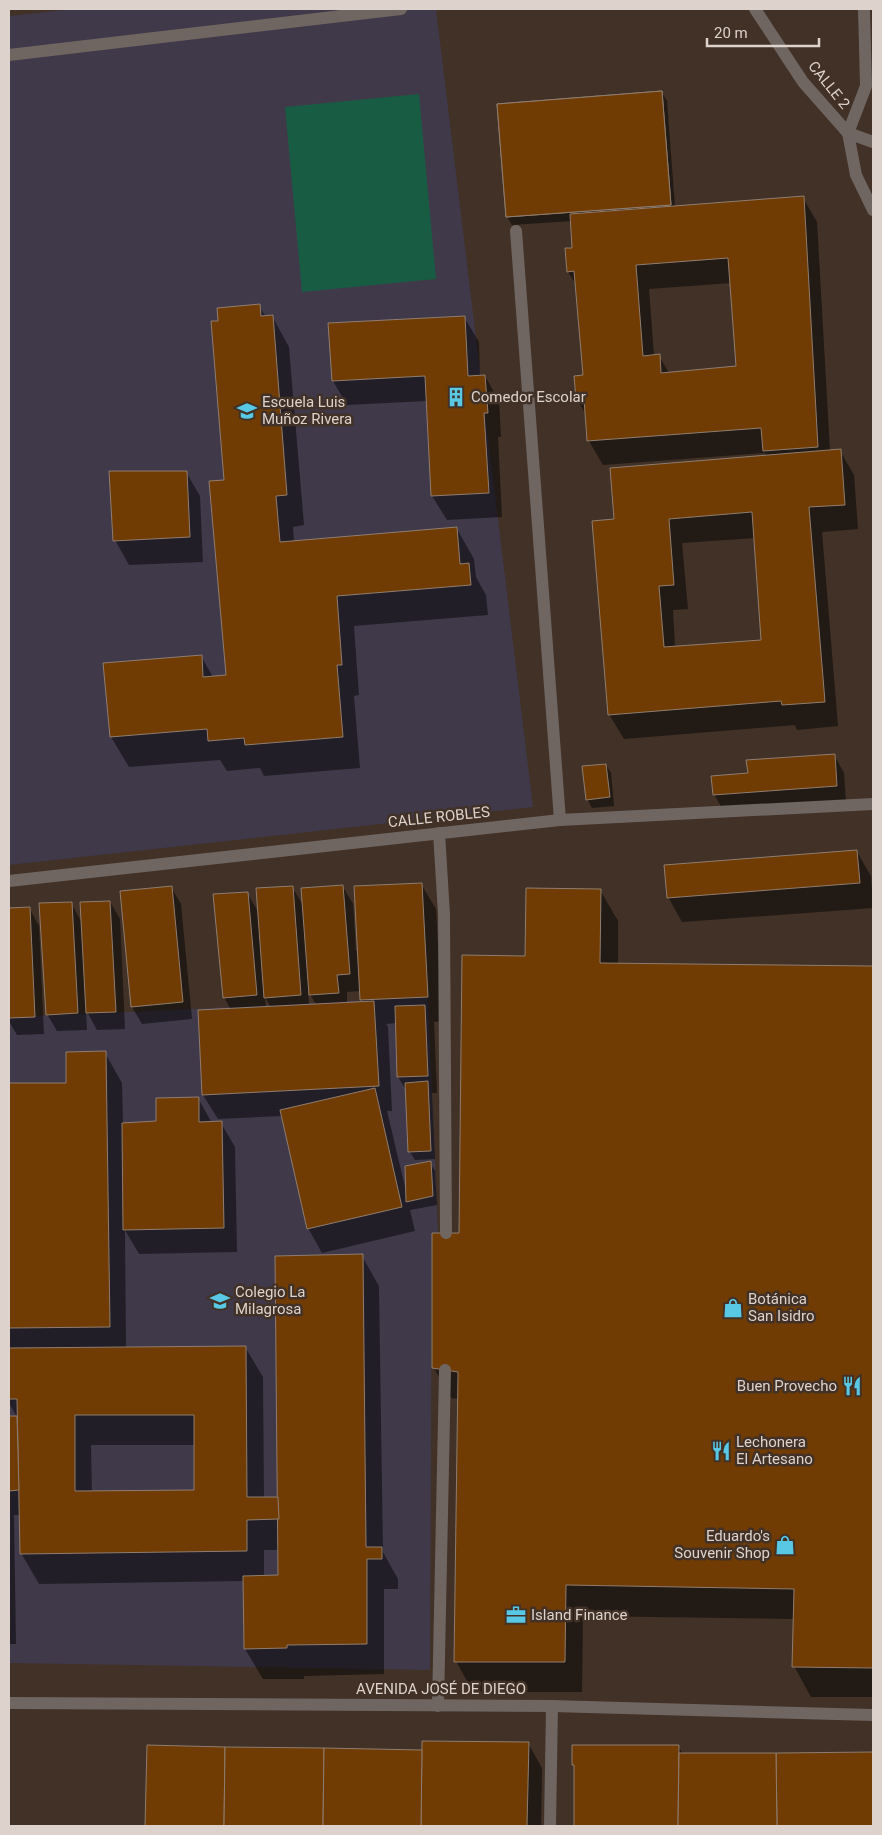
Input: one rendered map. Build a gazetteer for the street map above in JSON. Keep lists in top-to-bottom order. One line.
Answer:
{"streets":{"street":["CALLE 2","CALLE ROBLES","AVENIDA JOSÉ DE DIEGO"]},"places":{"building":["Comedor Escolar"],"school or university":["Escuela Luis Muñoz Rivera","Colegio La Milagrosa"],"shop":["Botánica San Isidro","Eduardo's Souvenir Shop"],"restaurant":["Buen Provecho","Lechonera El Artesano"],"office":["Island Finance"]},"scale_bar":"20 m"}
